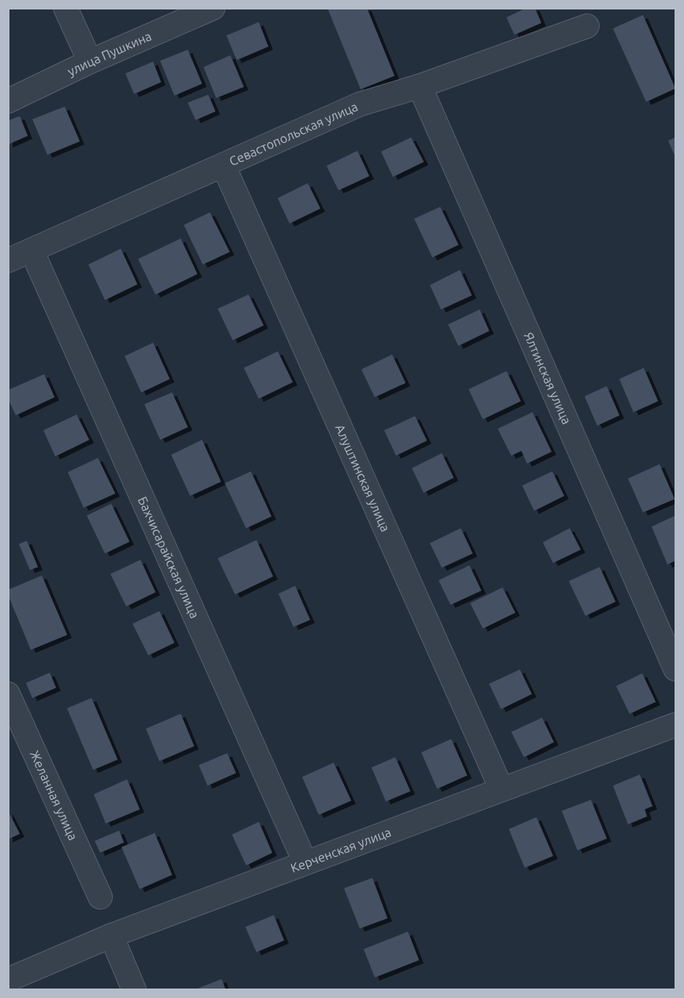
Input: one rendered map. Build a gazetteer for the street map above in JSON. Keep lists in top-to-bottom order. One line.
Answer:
{"streets":{"street":["улица Пушкина","Севастопольская улица","Ялтинская улица","Алуштинская улица","Бахчисарайская улица","Желанная улица","Керченская улица"]},"crossings":[["Севастопольская улица","Ялтинская улица"],["Севастопольская улица","Алуштинская улица"],["Севастопольская улица","Бахчисарайская улица"],["Алуштинская улица","Керченская улица"],["Бахчисарайская улица","Керченская улица"]]}
